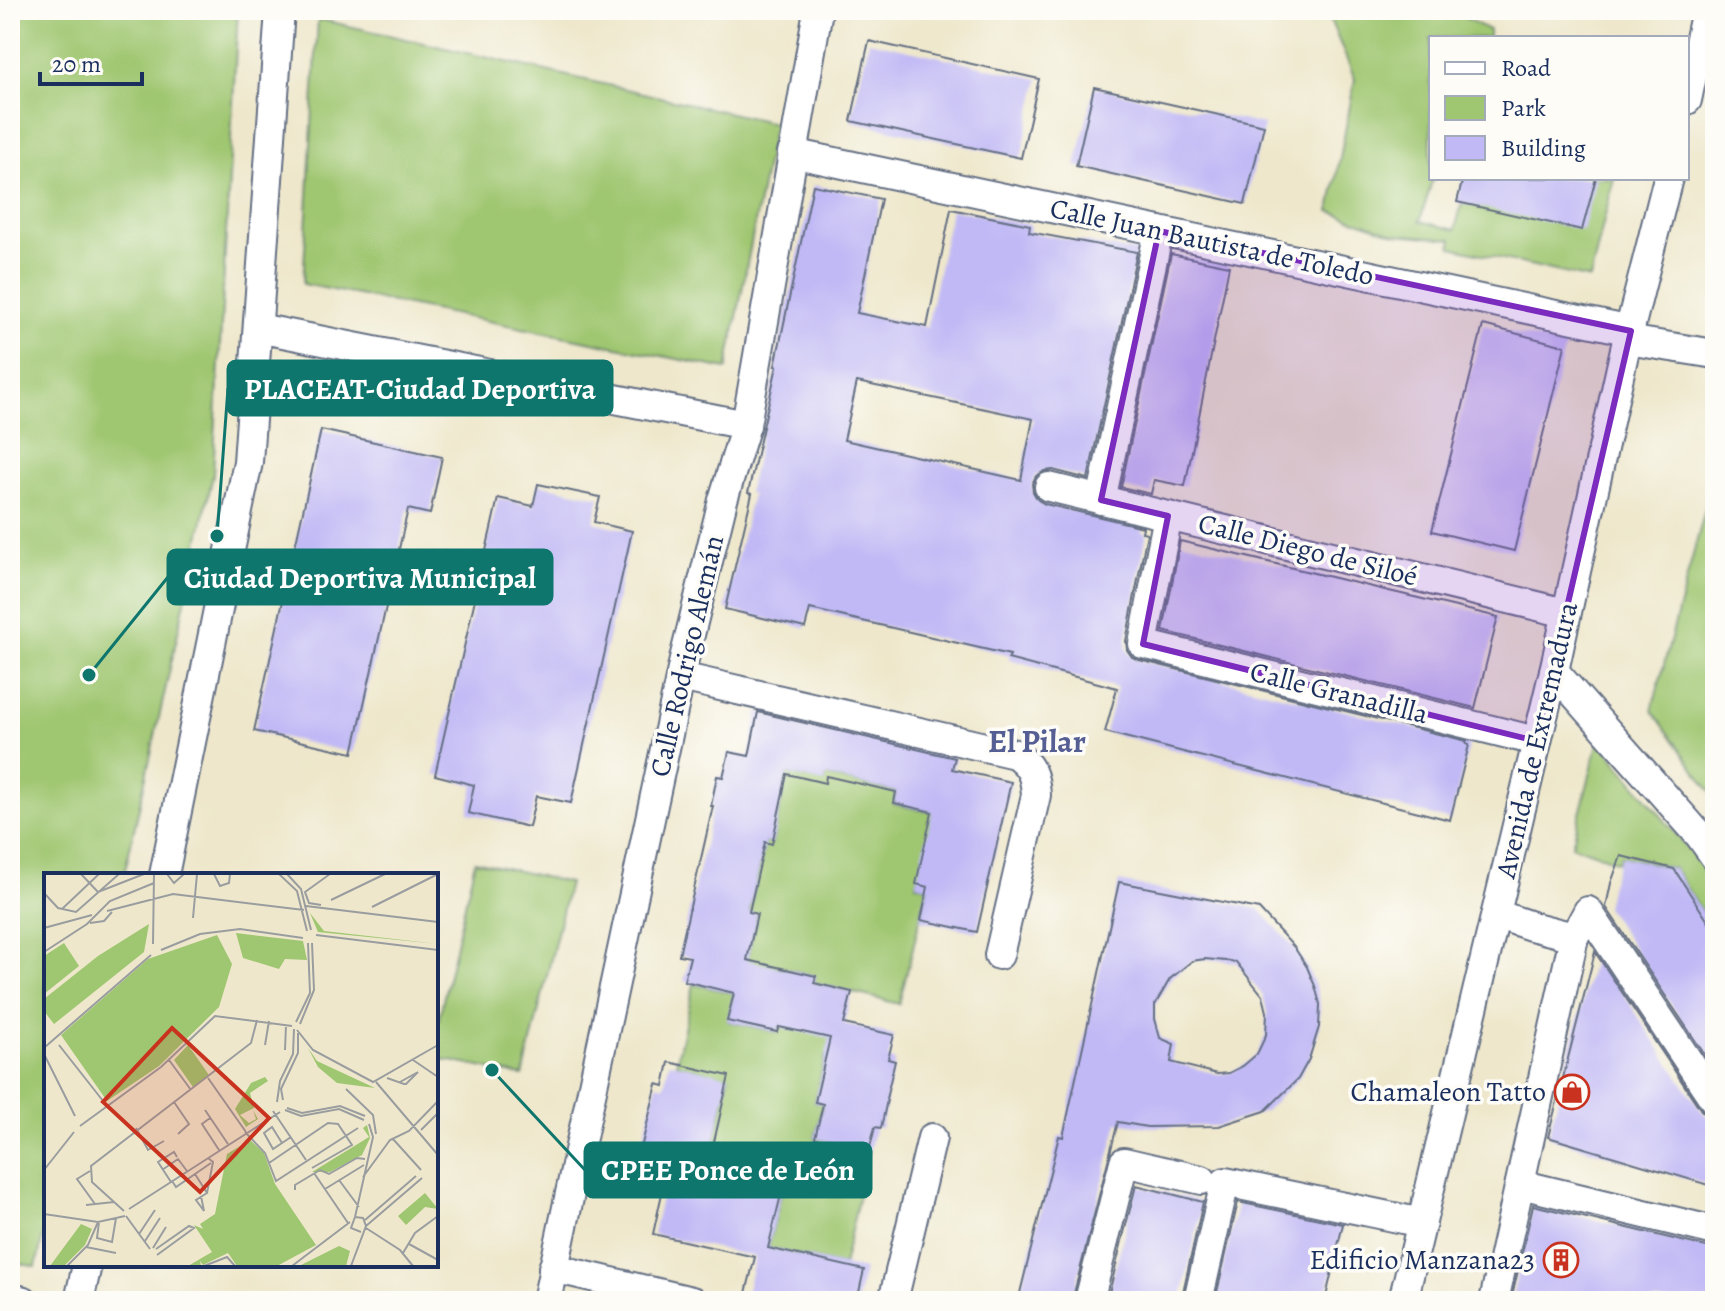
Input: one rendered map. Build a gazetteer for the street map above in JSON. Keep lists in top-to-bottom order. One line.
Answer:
{"streets":{"street":["Calle Juan Bautista de Toledo","Calle Diego de Siloé","Calle Rodrigo Alemán","Calle Granadilla","Avenida de Extremadura"]},"crossings":[["Calle Juan Bautista de Toledo","Calle Rodrigo Alemán"],["Calle Juan Bautista de Toledo","Avenida de Extremadura"],["Calle Diego de Siloé","Calle Granadilla"],["Calle Diego de Siloé","Avenida de Extremadura"],["Calle Granadilla","Avenida de Extremadura"]],"districts":["El Pilar"],"places":{"other":["PLACEAT-Ciudad Deportiva","Ciudad Deportiva Municipal","CPEE Ponce de León"],"shop":["Chamaleon Tatto"],"building":["Edificio Manzana23"]},"legend":["Road","Park","Building"],"scale_bar":"20 m"}
